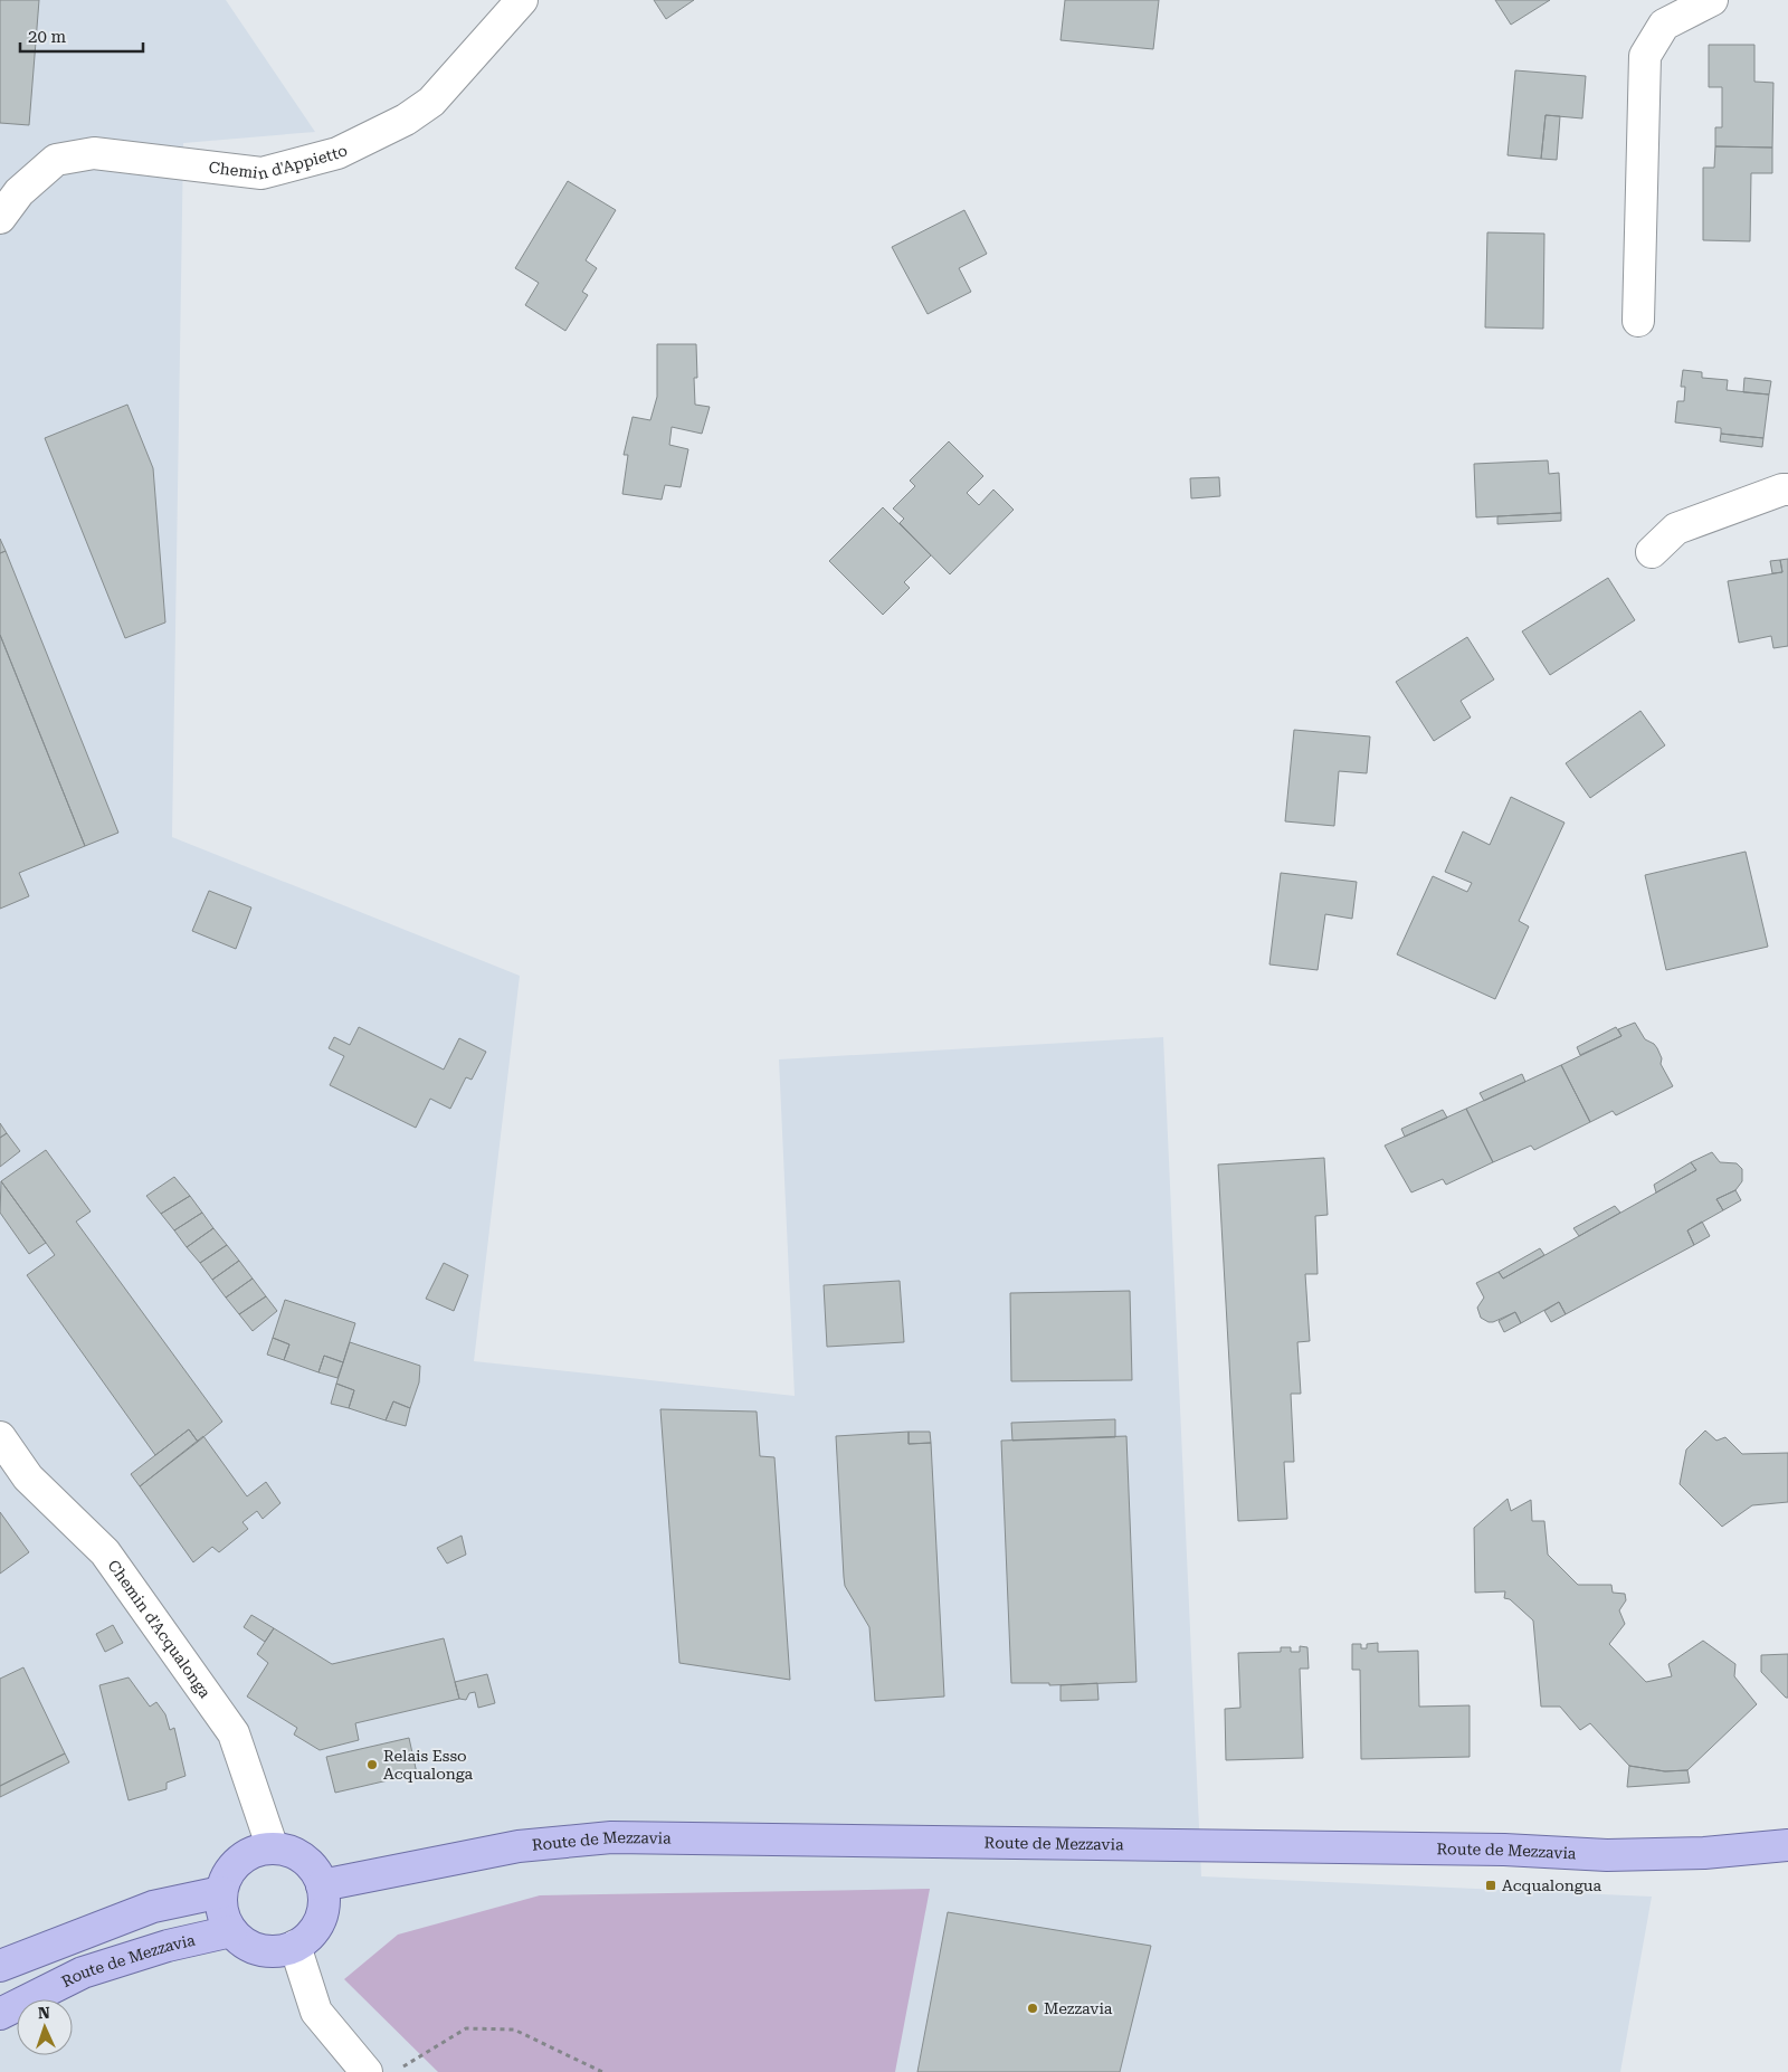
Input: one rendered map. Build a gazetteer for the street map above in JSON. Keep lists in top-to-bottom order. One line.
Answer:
{"streets":{"main road":["Route de Mezzavia"],"street":["Chemin d'Appietto","Chemin d'Acqualonga"]},"crossings":[["Chemin d'Acqualonga","Route de Mezzavia"]],"places":{"other":["Relais Esso Acqualonga","Mezzavia"],"transit":["Acqualongua"]},"scale_bar":"20 m","north":"top"}
